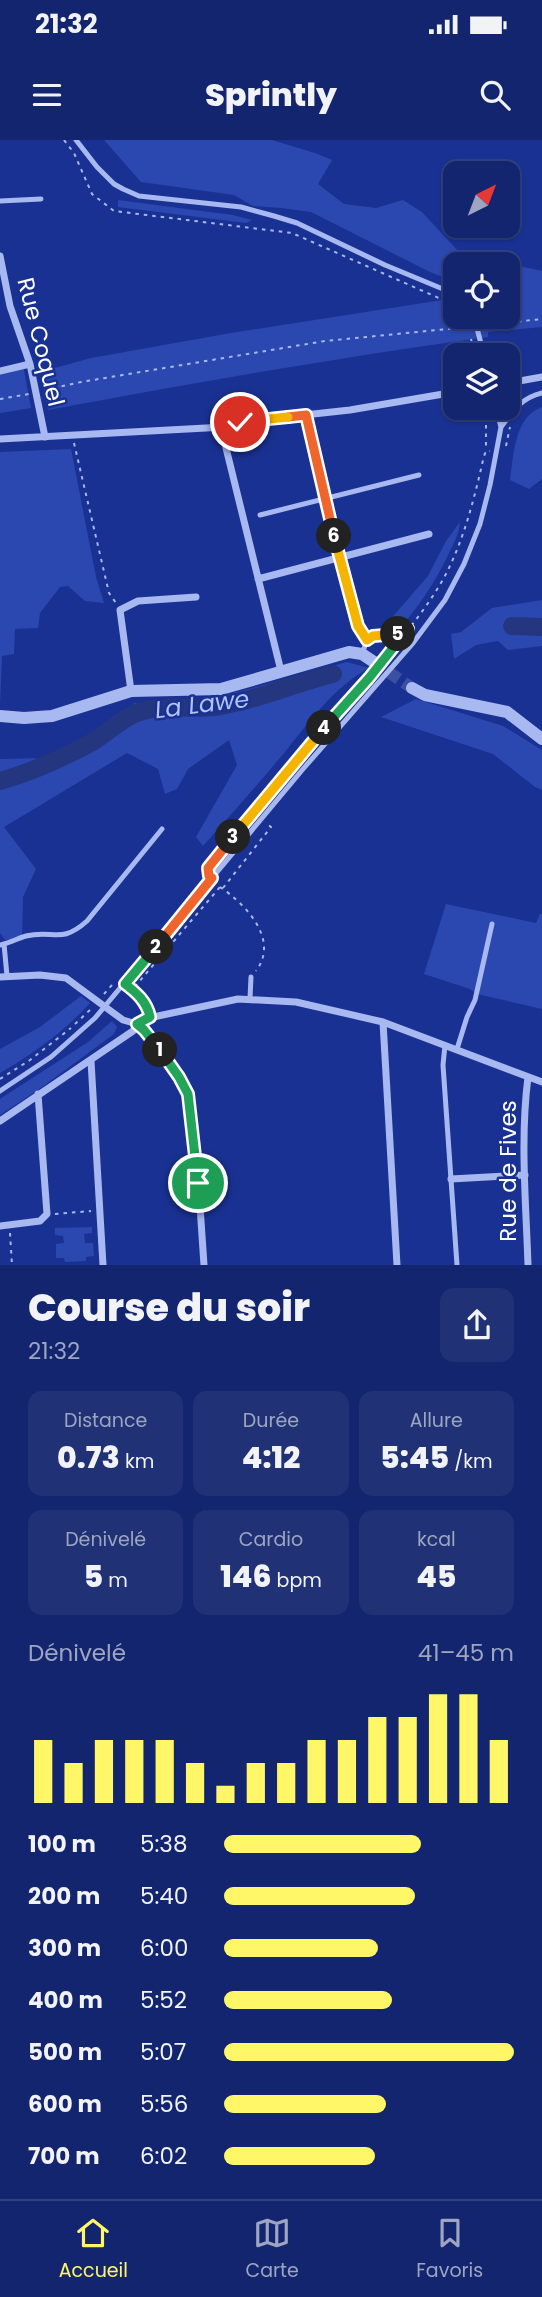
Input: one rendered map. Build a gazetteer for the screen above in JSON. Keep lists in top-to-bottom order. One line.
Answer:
{"streets":{"street":["Rue Coquel","Rue de Fives"]},"water":["La Lawe"],"north":"top right","page":{"status":"21:32","header":"Sprintly","pins":["6","5","4","3","2","1"],"heading":["Course du soir","21:32"],"stats":[["Distance","0.73 km"],["Durée","4:12"],["Allure","5:45 /km"],["Dénivelé","5 m"],["Cardio","146 bpm"],["kcal","45"]],"chart":["Dénivelé","41–45 m"],"list":[{"name":"100 m","note":"5:38"},{"name":"200 m","note":"5:40"},{"name":"300 m","note":"6:00"},{"name":"400 m","note":"5:52"},{"name":"500 m","note":"5:07"},{"name":"600 m","note":"5:56"},{"name":"700 m","note":"6:02"}],"tabs":["Accueil","Carte","Favoris"]}}
